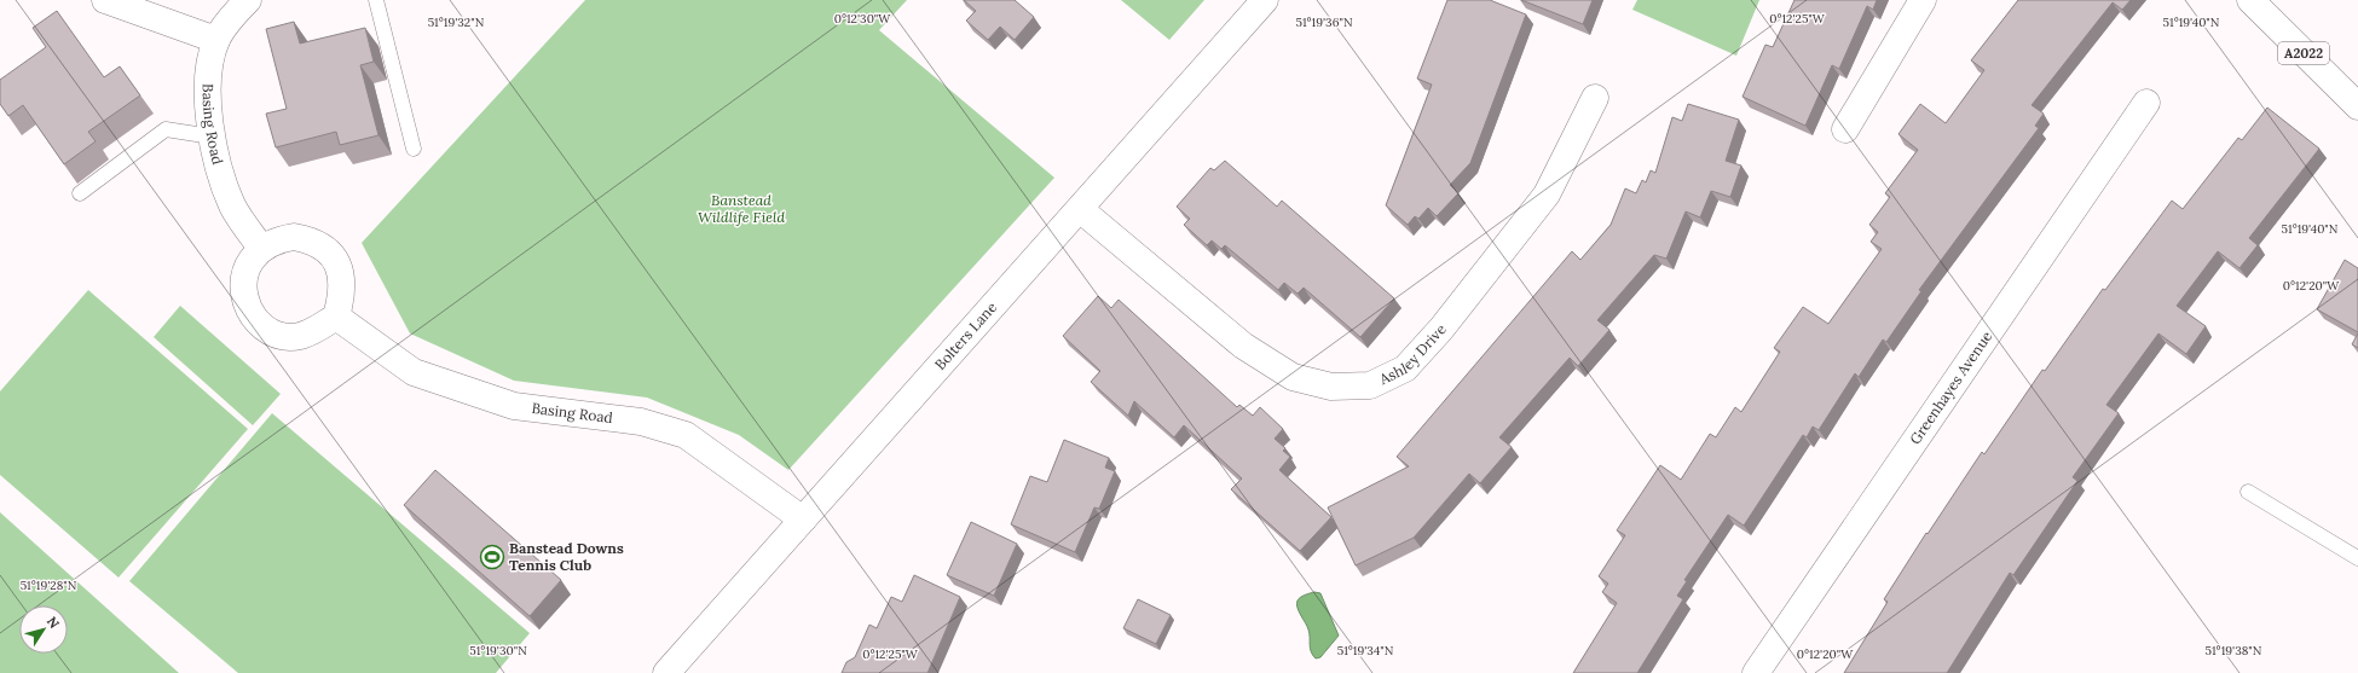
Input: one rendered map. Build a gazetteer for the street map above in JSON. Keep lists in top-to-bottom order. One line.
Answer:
{"streets":{"street":["A2022","Basing Road","Bolters Lane","Ashley Drive","Greenhayes Avenue"]},"crossings":[["Basing Road","Bolters Lane"],["Bolters Lane","Ashley Drive"]],"parks":["Banstead Wildlife Field"],"places":{"sports":["Banstead Downs Tennis Club"]},"north":"top right","coordinates":["0°12'30\"W","0°12'25\"W","51°19'32\"N","51°19'36\"N","51°19'40\"N","0°12'20\"W","51°19'28\"N","51°19'30\"N","51°19'34\"N","51°19'38\"N"]}
